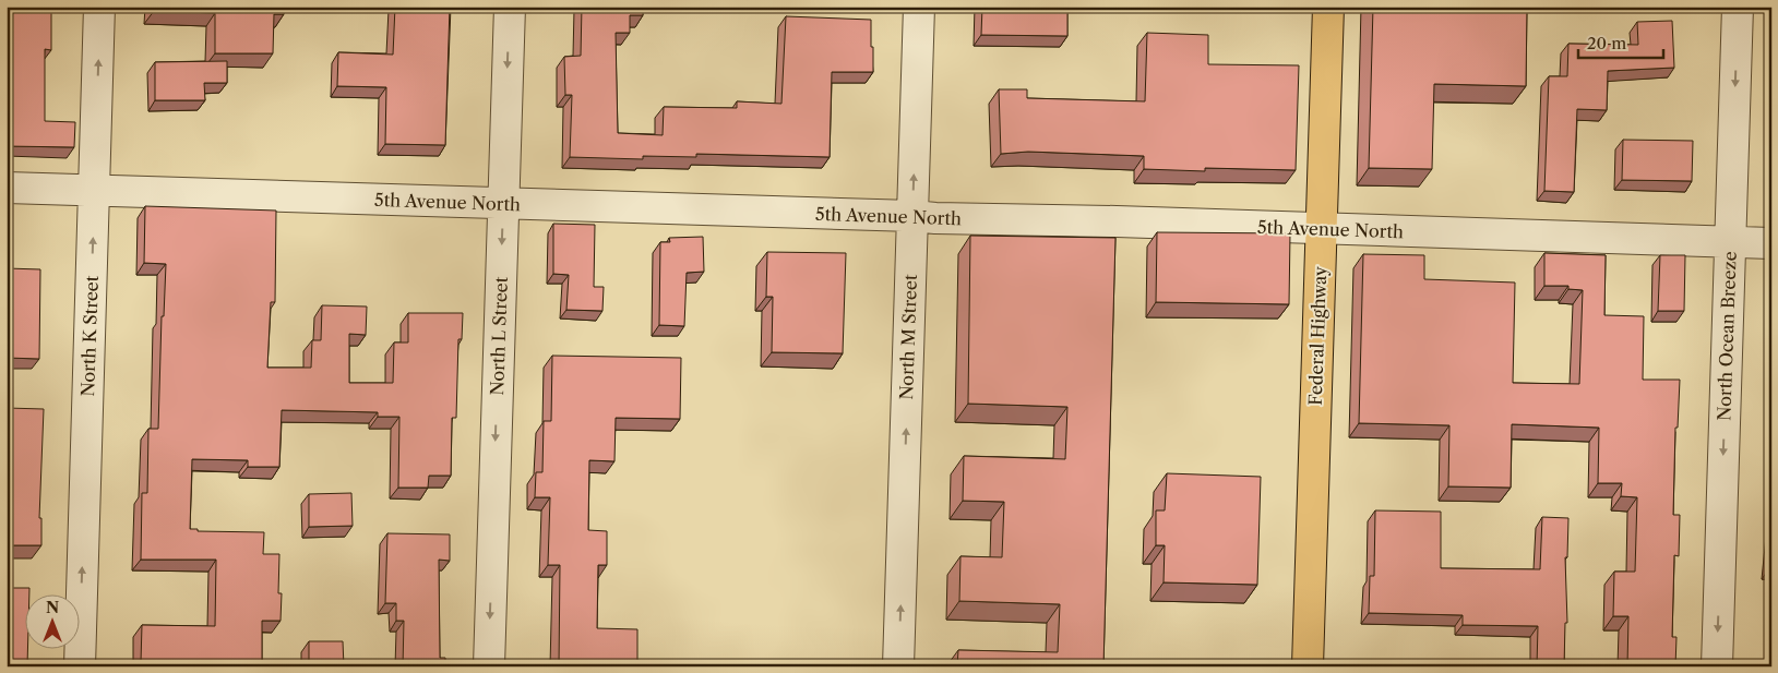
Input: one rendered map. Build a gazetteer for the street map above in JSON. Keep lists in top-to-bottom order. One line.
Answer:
{"streets":{"main road":["Federal Highway"],"street":["5th Avenue North","North K Street","North L Street","North Ocean Breeze","North M Street"]},"crossings":[["5th Avenue North","North K Street"],["5th Avenue North","North L Street"],["5th Avenue North","Federal Highway"],["5th Avenue North","North Ocean Breeze"],["5th Avenue North","North M Street"]],"one_way":["North K Street","North L Street","North Ocean Breeze","North M Street"],"scale_bar":"20 m","north":"top"}
